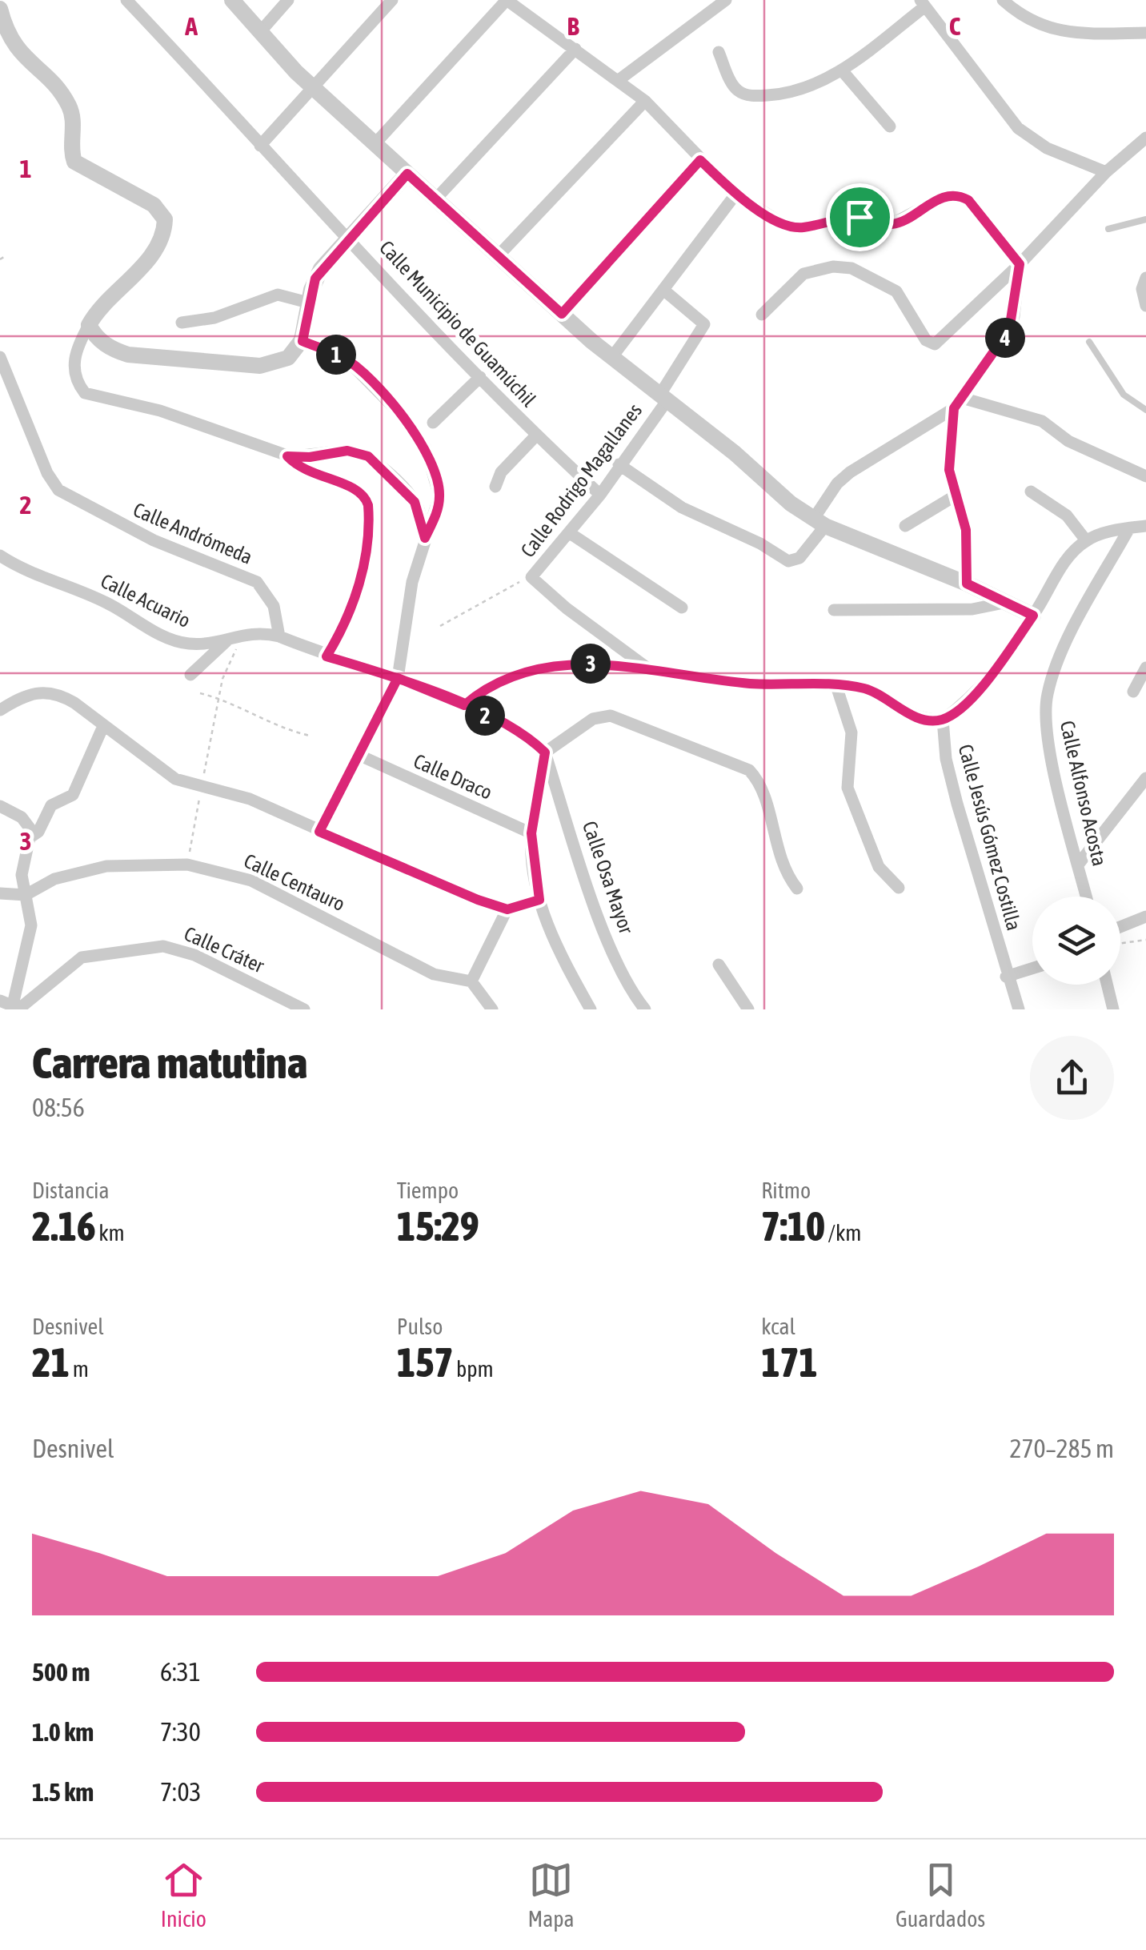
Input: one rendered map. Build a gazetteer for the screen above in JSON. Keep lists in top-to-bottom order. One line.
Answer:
{"streets":{"street":["Calle Municipio de Guamúchil","Calle Rodrigo Magallanes","Calle Andrómeda","Calle Acuario","Calle Draco","Calle Alfonso Acosta","Calle Jesús Gómez Costilla","Calle Osa Mayor","Calle Centauro","Calle Cráter"]},"crossings":[["Calle Municipio de Guamúchil","Calle Rodrigo Magallanes"],["Calle Andrómeda","Calle Acuario"]],"page":{"pins":["4","1","3","2"],"heading":["Carrera matutina","08:56"],"stats":[["Distancia","2.16 km"],["Tiempo","15:29"],["Ritmo","7:10 /km"],["Desnivel","21 m"],["Pulso","157 bpm"],["kcal","171"]],"chart":["Desnivel","270–285 m"],"list":[{"name":"500 m","note":"6:31"},{"name":"1.0 km","note":"7:30"},{"name":"1.5 km","note":"7:03"}],"tabs":["Inicio","Mapa","Guardados"]},"grid":{"columns":["A","B","C"],"rows":["1","2","3"]}}
